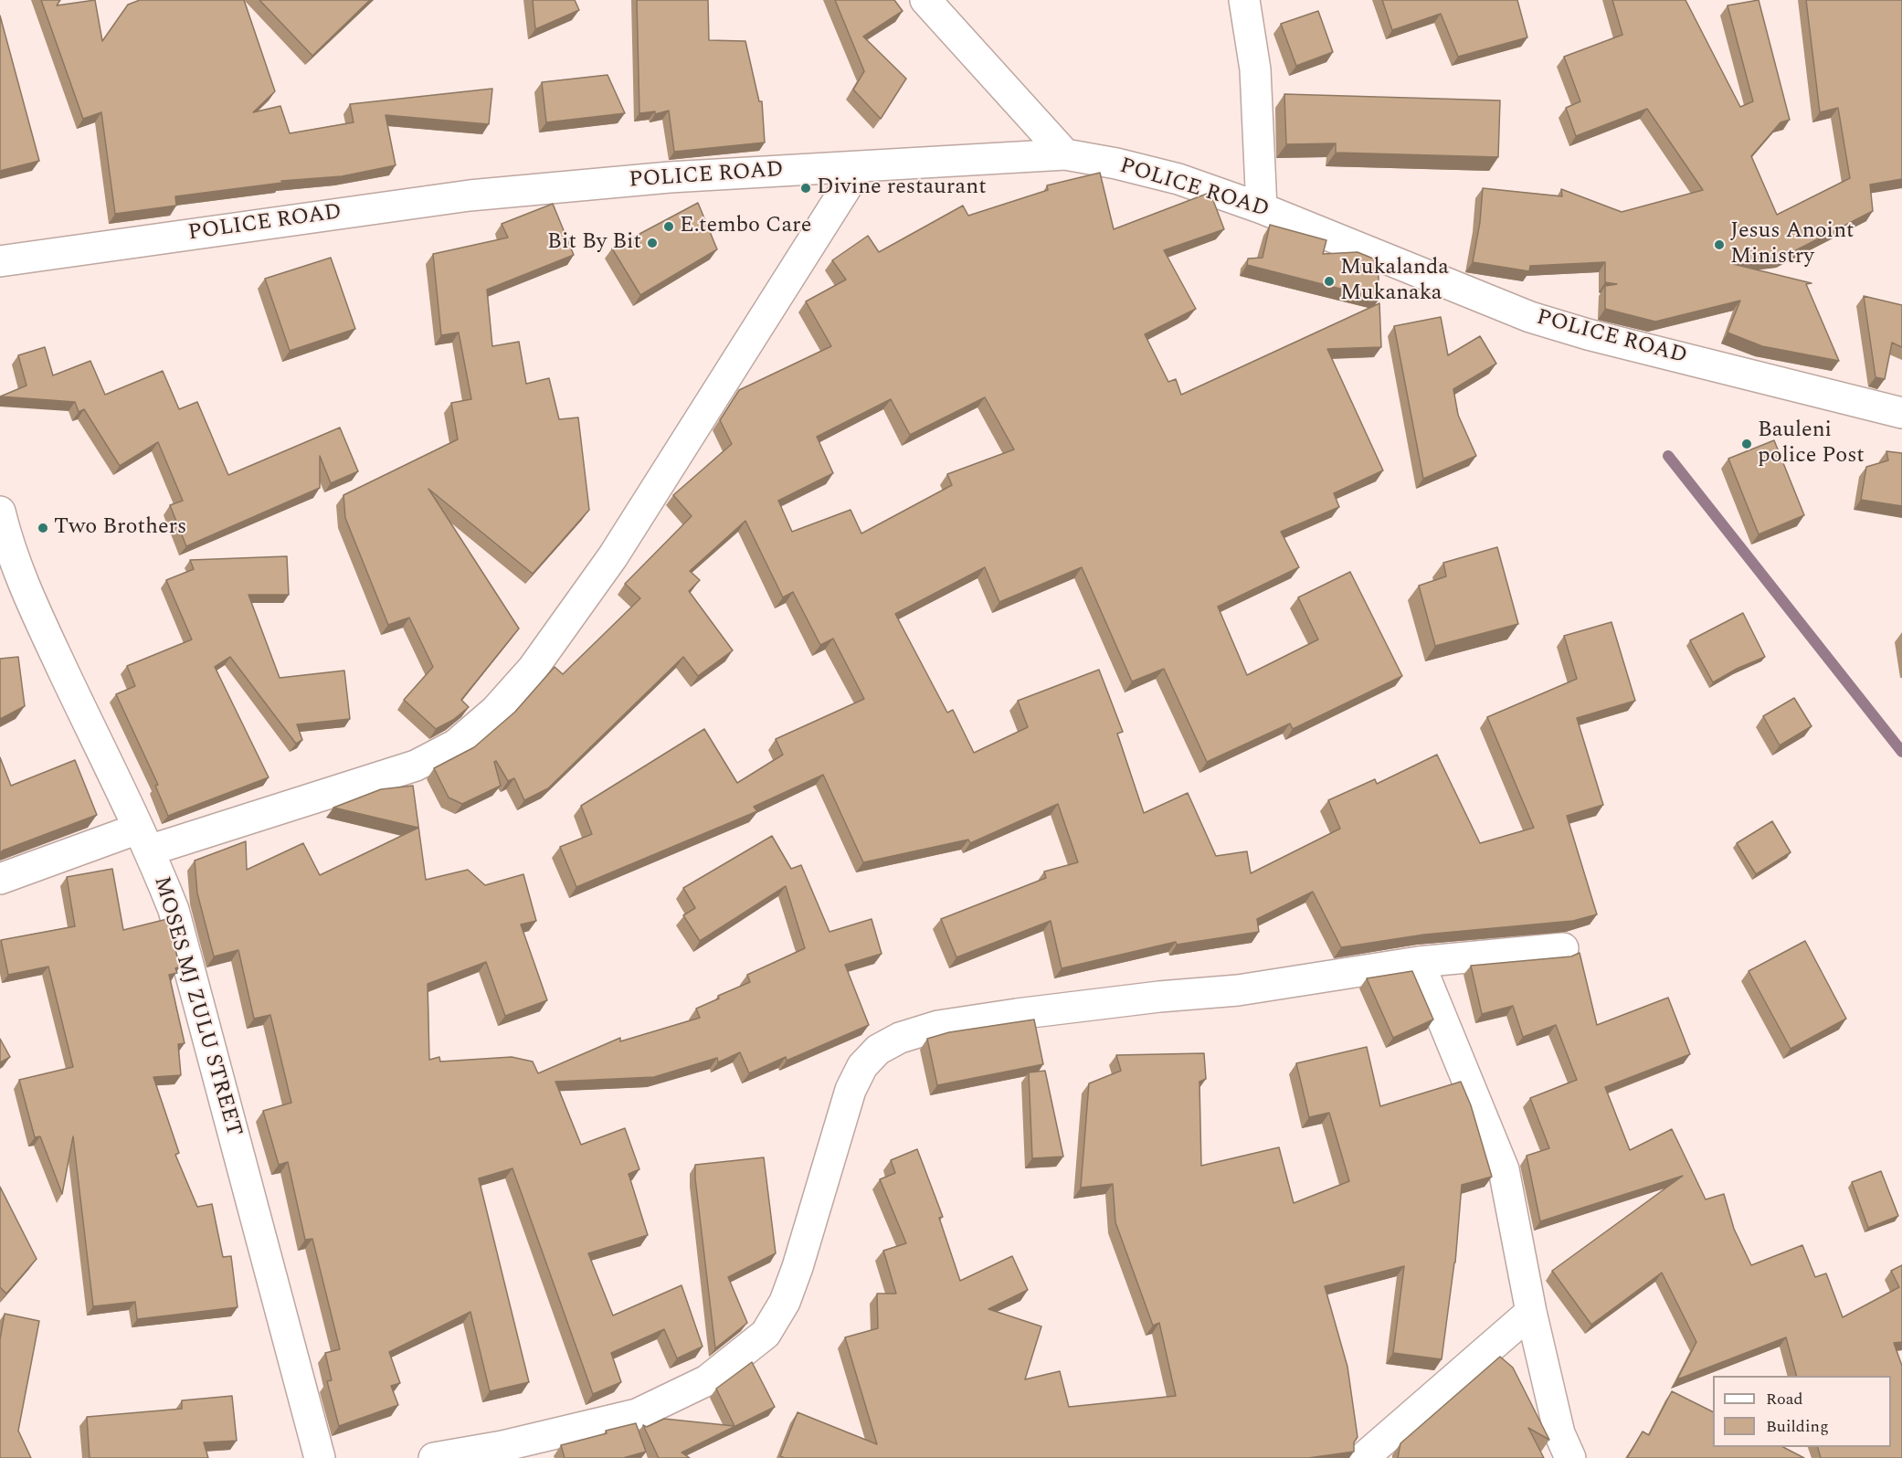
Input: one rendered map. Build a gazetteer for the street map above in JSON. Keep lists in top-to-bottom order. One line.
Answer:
{"streets":{"street":["POLICE ROAD","MOSES MJ ZULU STREET"]},"places":["Divine restaurant","E.tembo Care","Bit By Bit","Jesus Anoint Ministry","Mukalanda Mukanaka","Bauleni police Post","Two Brothers"],"legend":["Road","Building"]}
